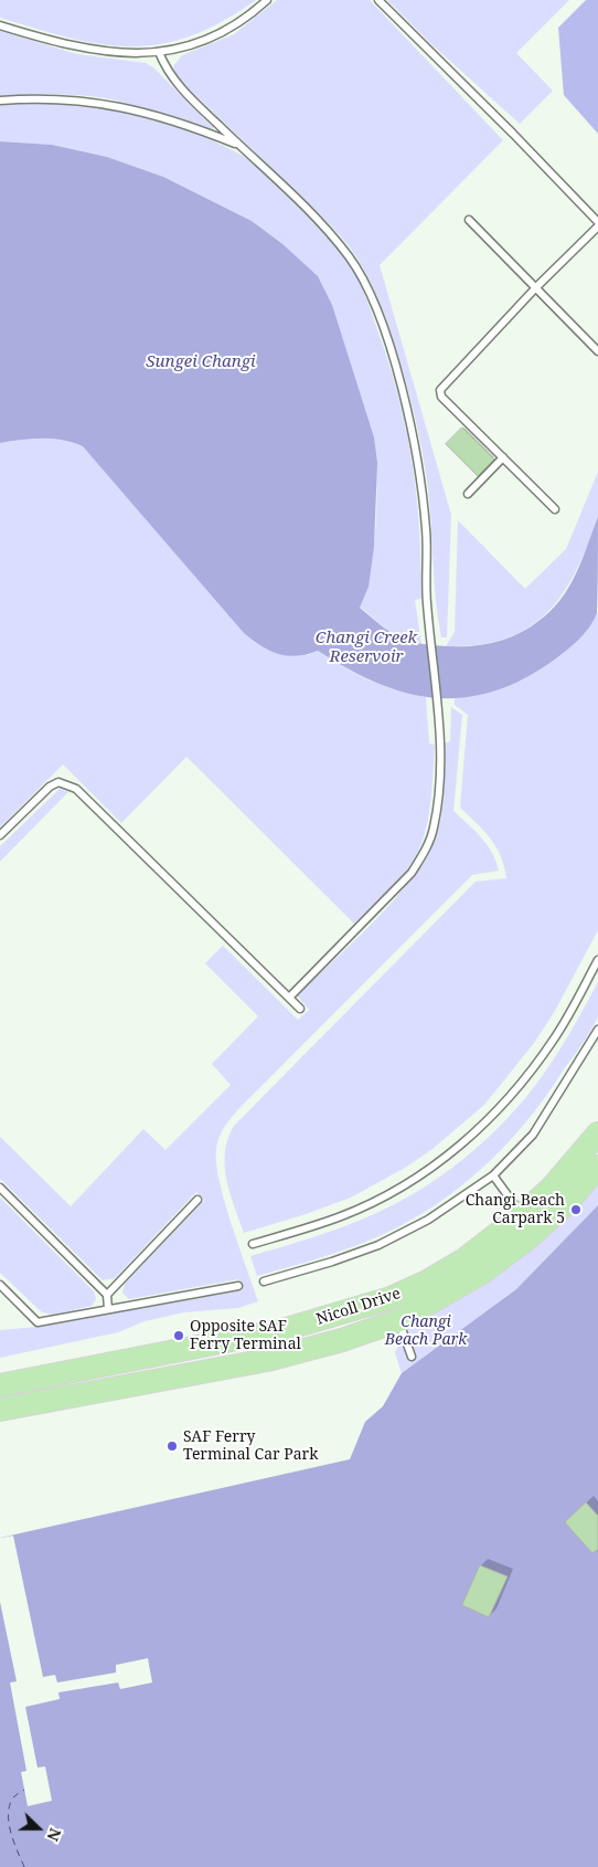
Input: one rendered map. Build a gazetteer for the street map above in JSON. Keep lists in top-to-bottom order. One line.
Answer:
{"streets":{"main road":["Nicoll Drive"]},"water":["Sungei Changi","Changi Creek Reservoir"],"parks":["Changi Beach Park"],"places":["Changi Beach Carpark 5","Opposite SAF Ferry Terminal","SAF Ferry Terminal Car Park"],"north":"right"}
